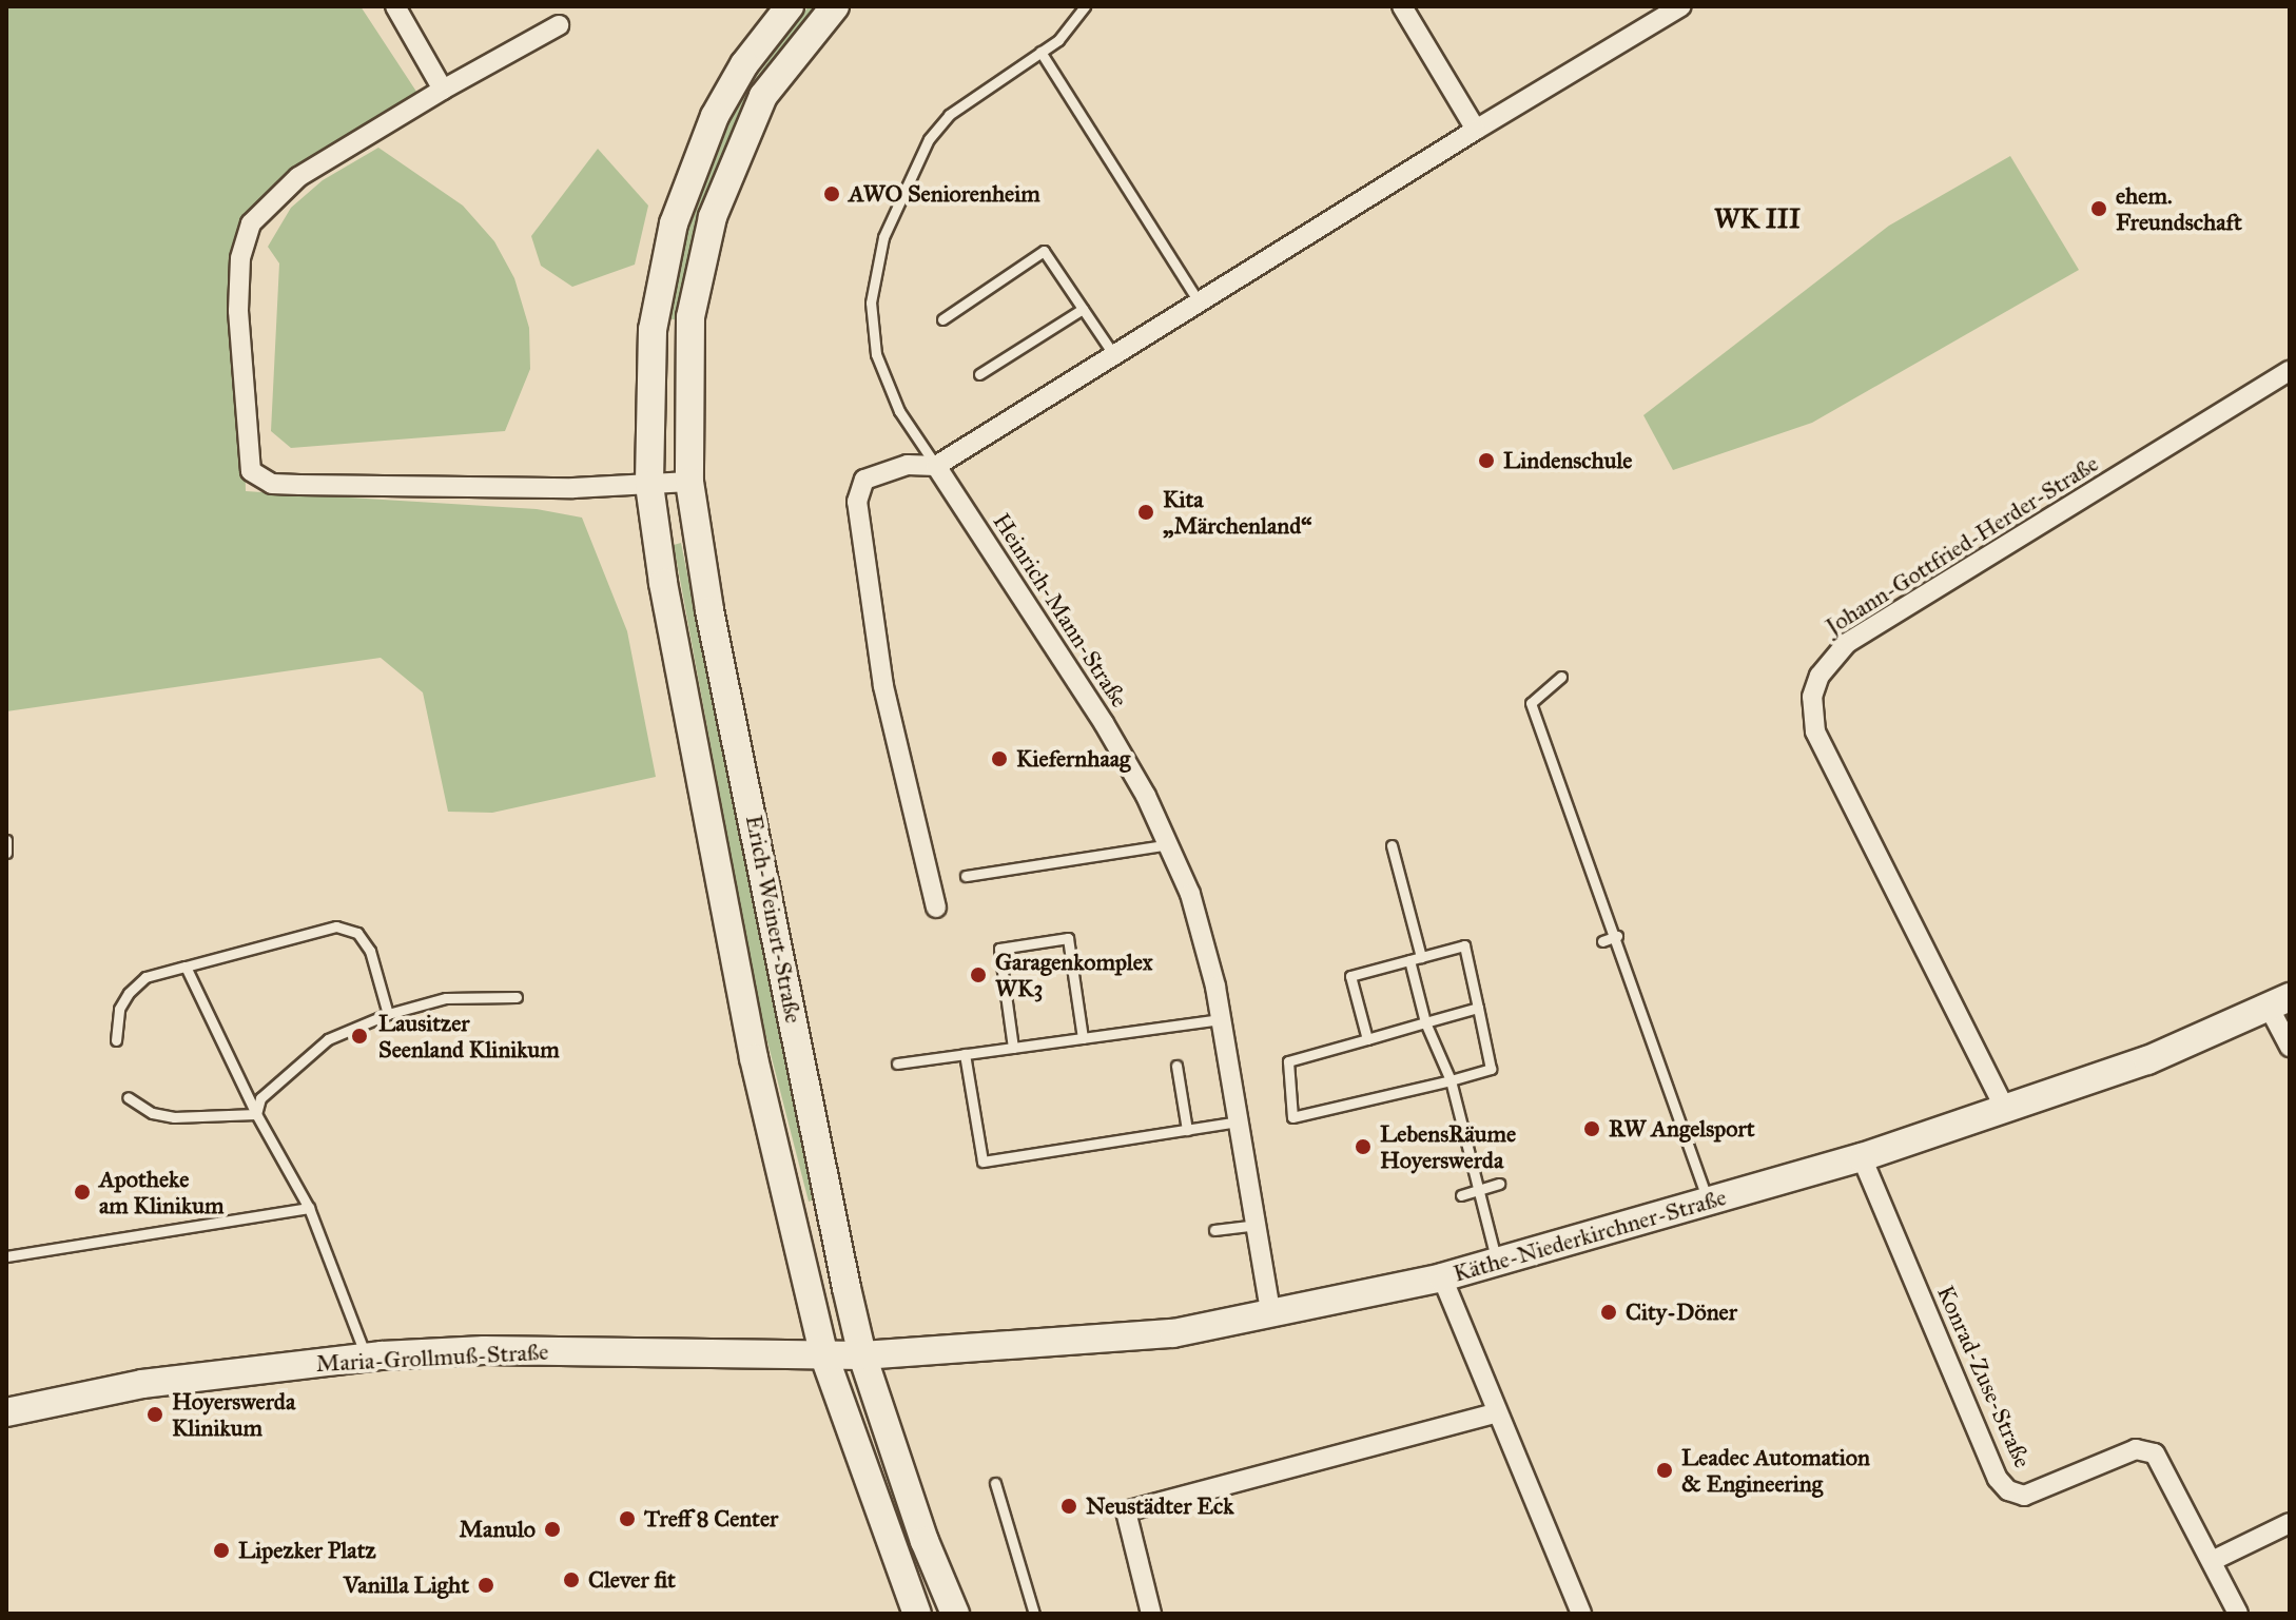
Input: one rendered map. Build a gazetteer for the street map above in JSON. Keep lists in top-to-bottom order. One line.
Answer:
{"streets":{"street":["Johann-Gottfried-Herder-Straße","Heinrich-Mann-Straße","Erich-Weinert-Straße","Käthe-Niederkirchner-Straße","Maria-Grollmuß-Straße","Konrad-Zuse-Straße"]},"crossings":[["Johann-Gottfried-Herder-Straße","Käthe-Niederkirchner-Straße"],["Heinrich-Mann-Straße","Käthe-Niederkirchner-Straße"],["Erich-Weinert-Straße","Käthe-Niederkirchner-Straße"],["Erich-Weinert-Straße","Maria-Grollmuß-Straße"],["Käthe-Niederkirchner-Straße","Maria-Grollmuß-Straße"],["Käthe-Niederkirchner-Straße","Konrad-Zuse-Straße"]],"districts":["WK III"],"places":["AWO Seniorenheim","ehem. Freundschaft","Lindenschule","Kita „Märchenland“","Kiefernhaag","Garagenkomplex WK3","Lausitzer Seenland Klinikum","RW Angelsport","LebensRäume Hoyerswerda","Apotheke am Klinikum","City-Döner","Hoyerswerda Klinikum","Leadec Automation & Engineering","Neustädter Eck","Treff 8 Center","Manulo","Lipezker Platz","Clever fit","Vanilla Light"]}
